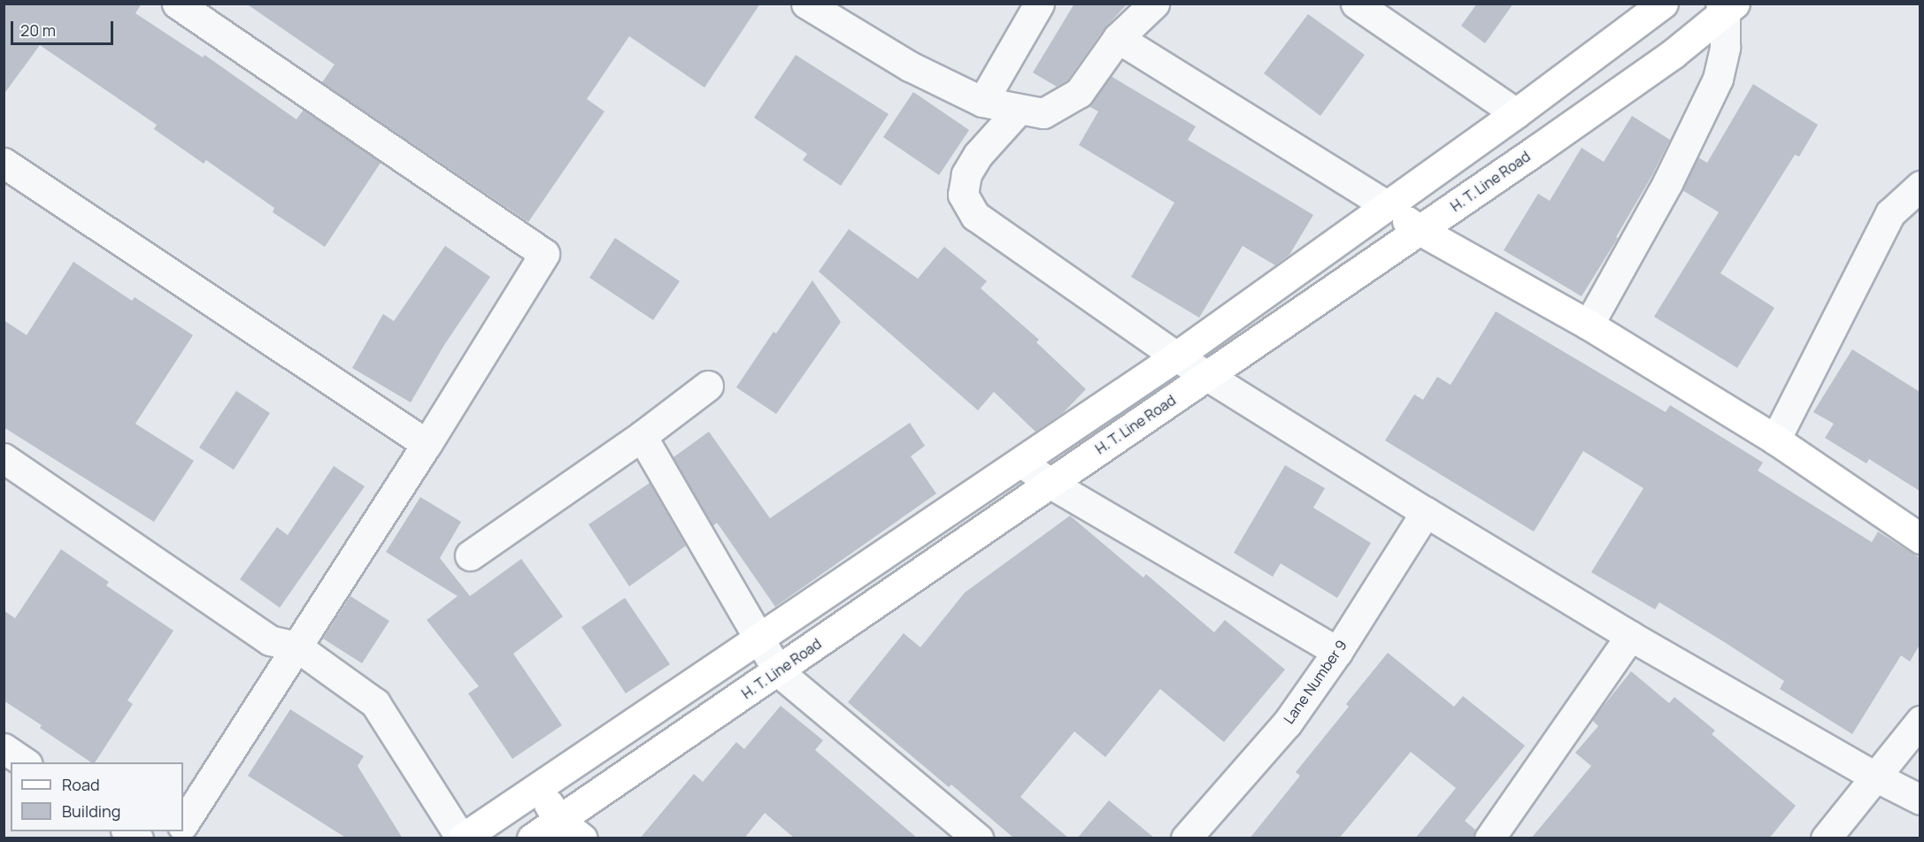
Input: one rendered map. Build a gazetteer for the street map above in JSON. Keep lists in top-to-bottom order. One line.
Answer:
{"streets":{"street":["H. T. Line Road","Lane Number 9"]},"legend":["Road","Building"],"scale_bar":"20 m"}
